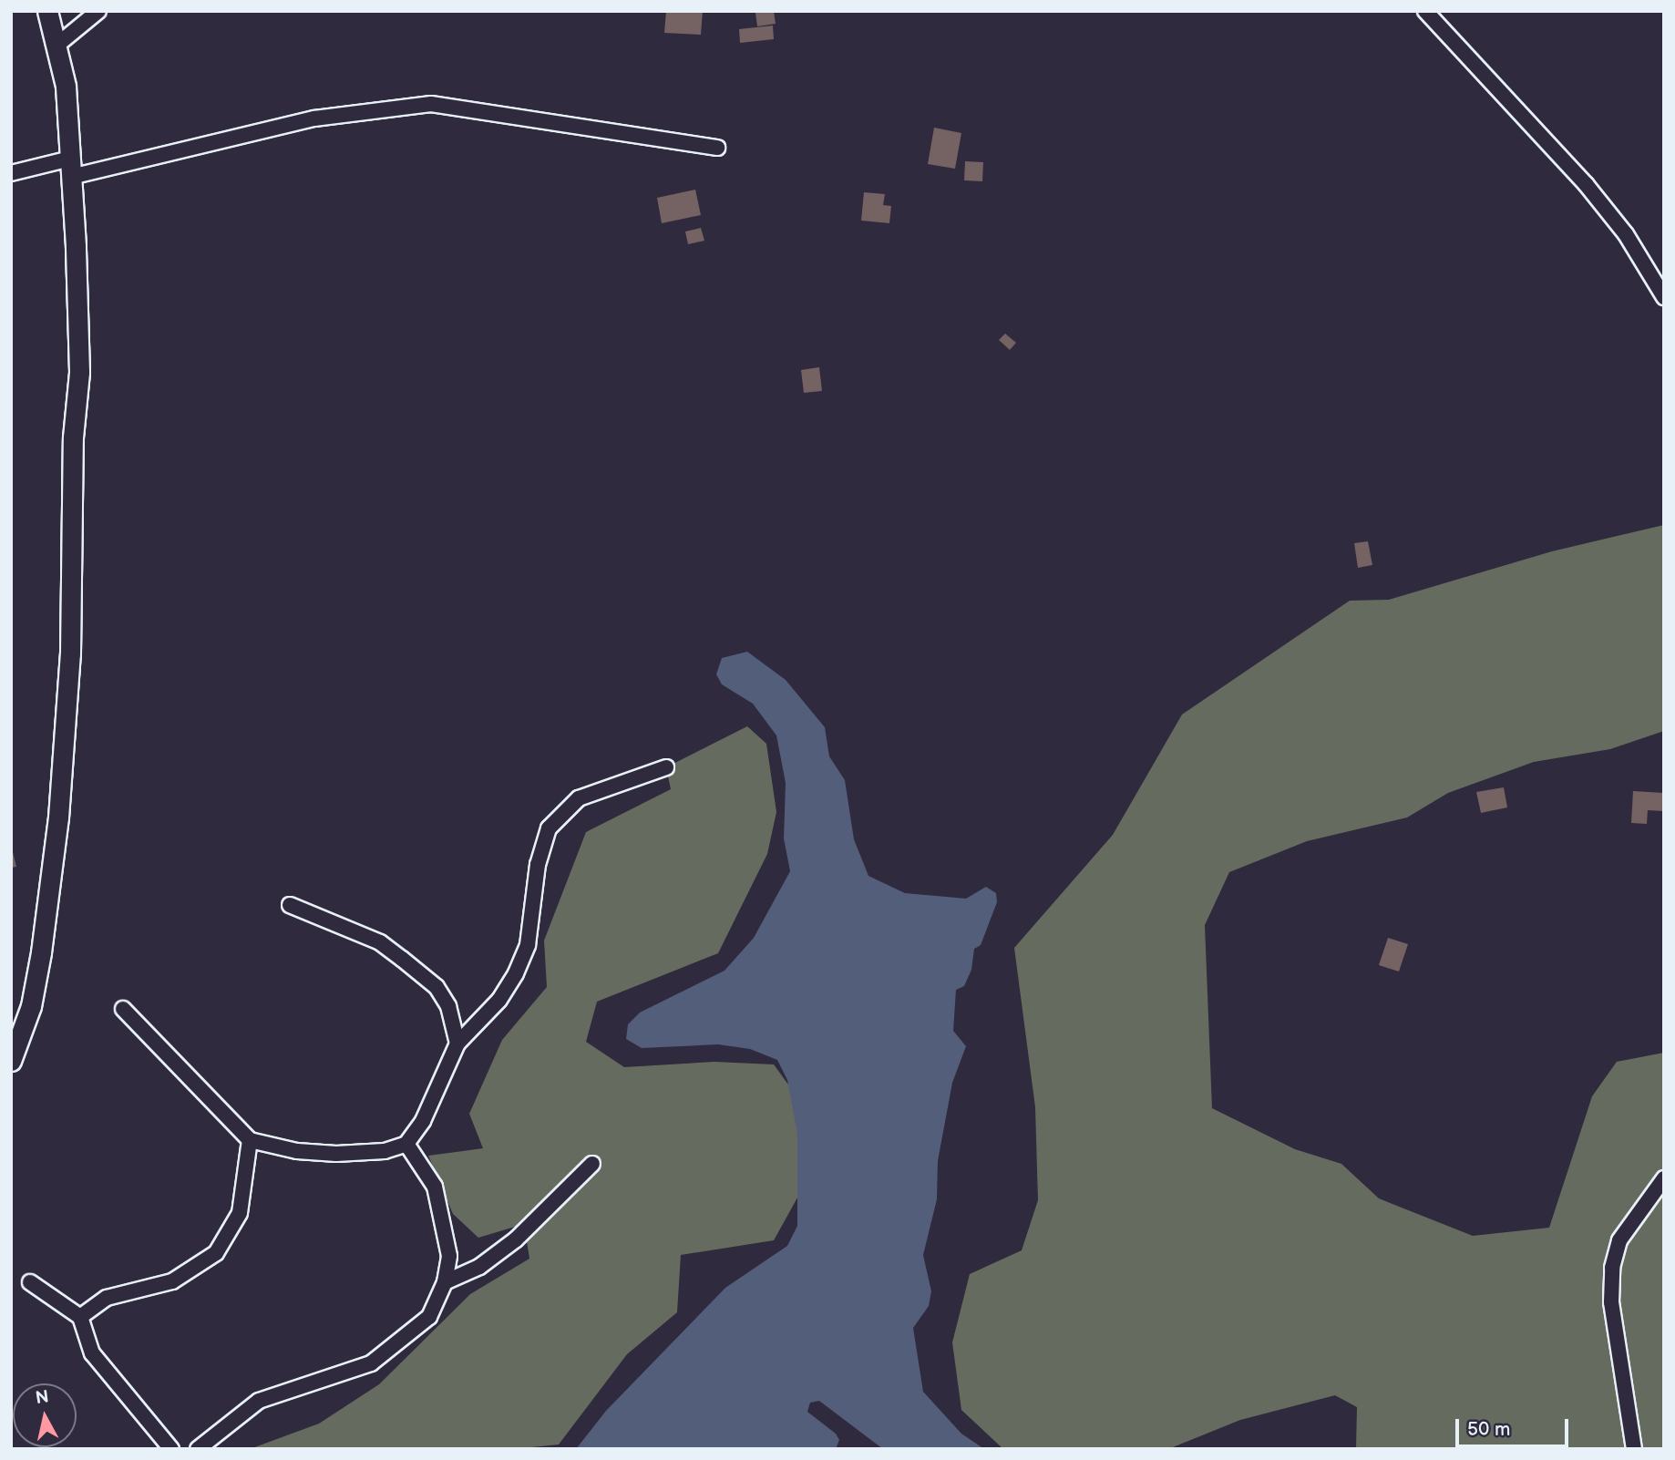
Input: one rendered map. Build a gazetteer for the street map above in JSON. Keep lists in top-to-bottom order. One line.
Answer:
{"scale_bar":"50 m","north":"top"}
